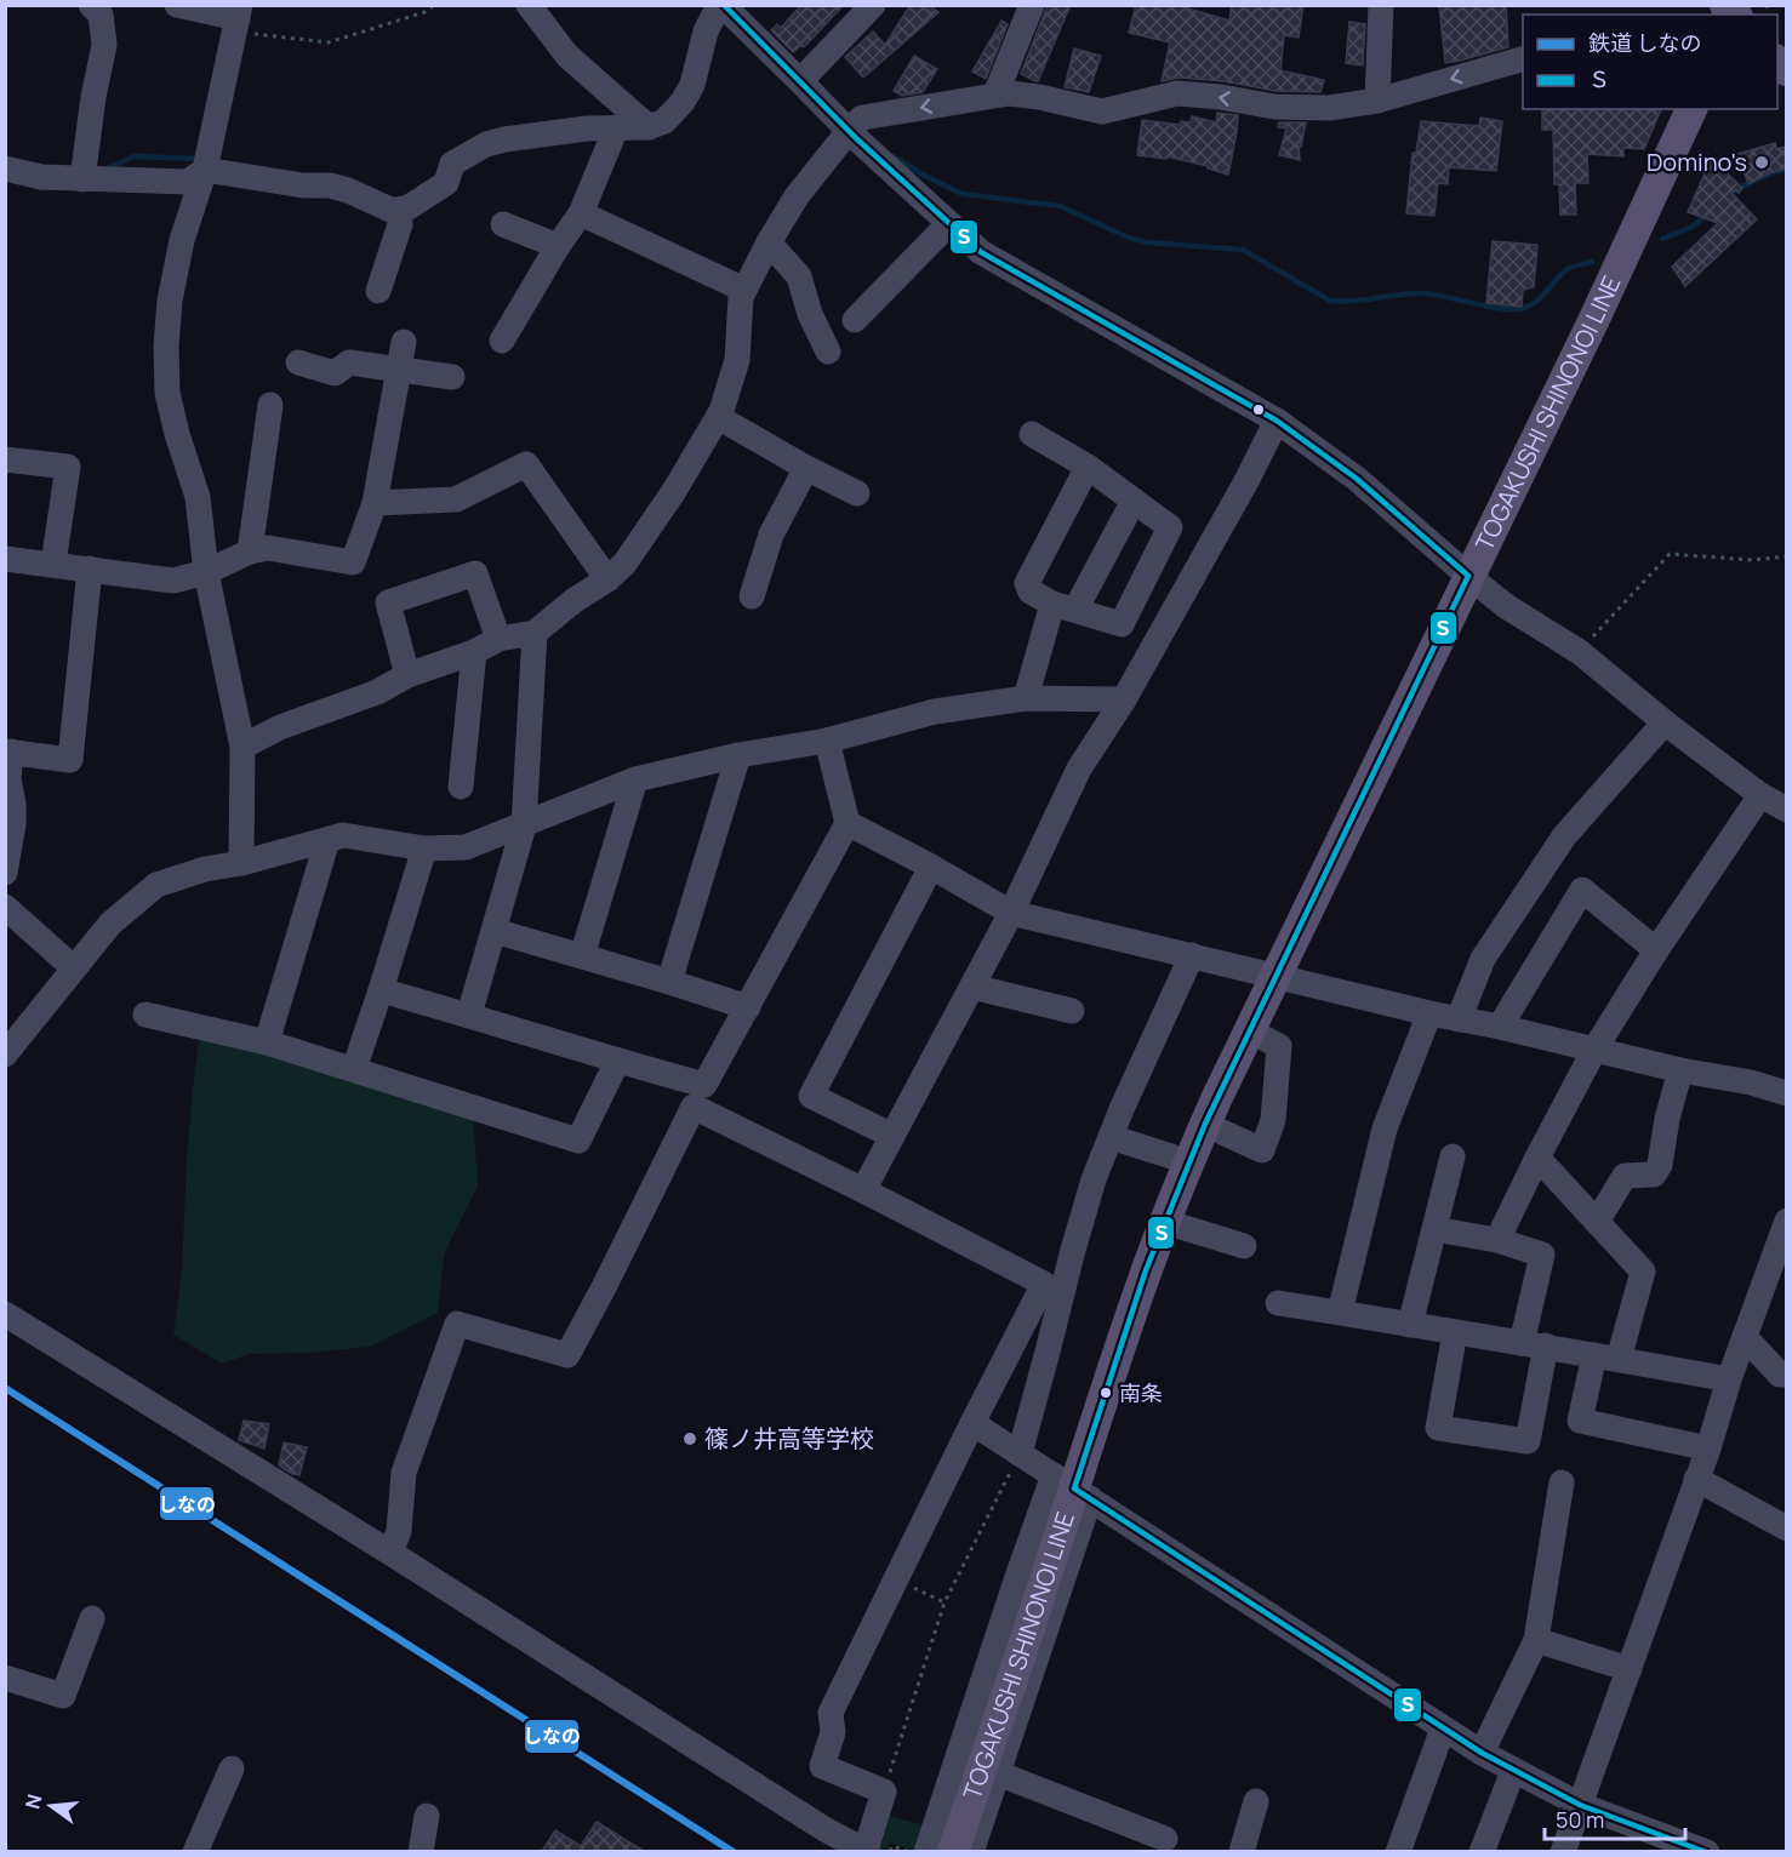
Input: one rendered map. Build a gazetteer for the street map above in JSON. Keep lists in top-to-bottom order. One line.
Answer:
{"streets":{"main road":["TOGAKUSHI SHINONOI LINE"]},"places":["Domino's","南条","篠ノ井高等学校"],"lines":["transit line Ｓ","rail line しなの"],"legend":["鉄道 しなの","Ｓ"],"scale_bar":"50 m","north":"left"}
